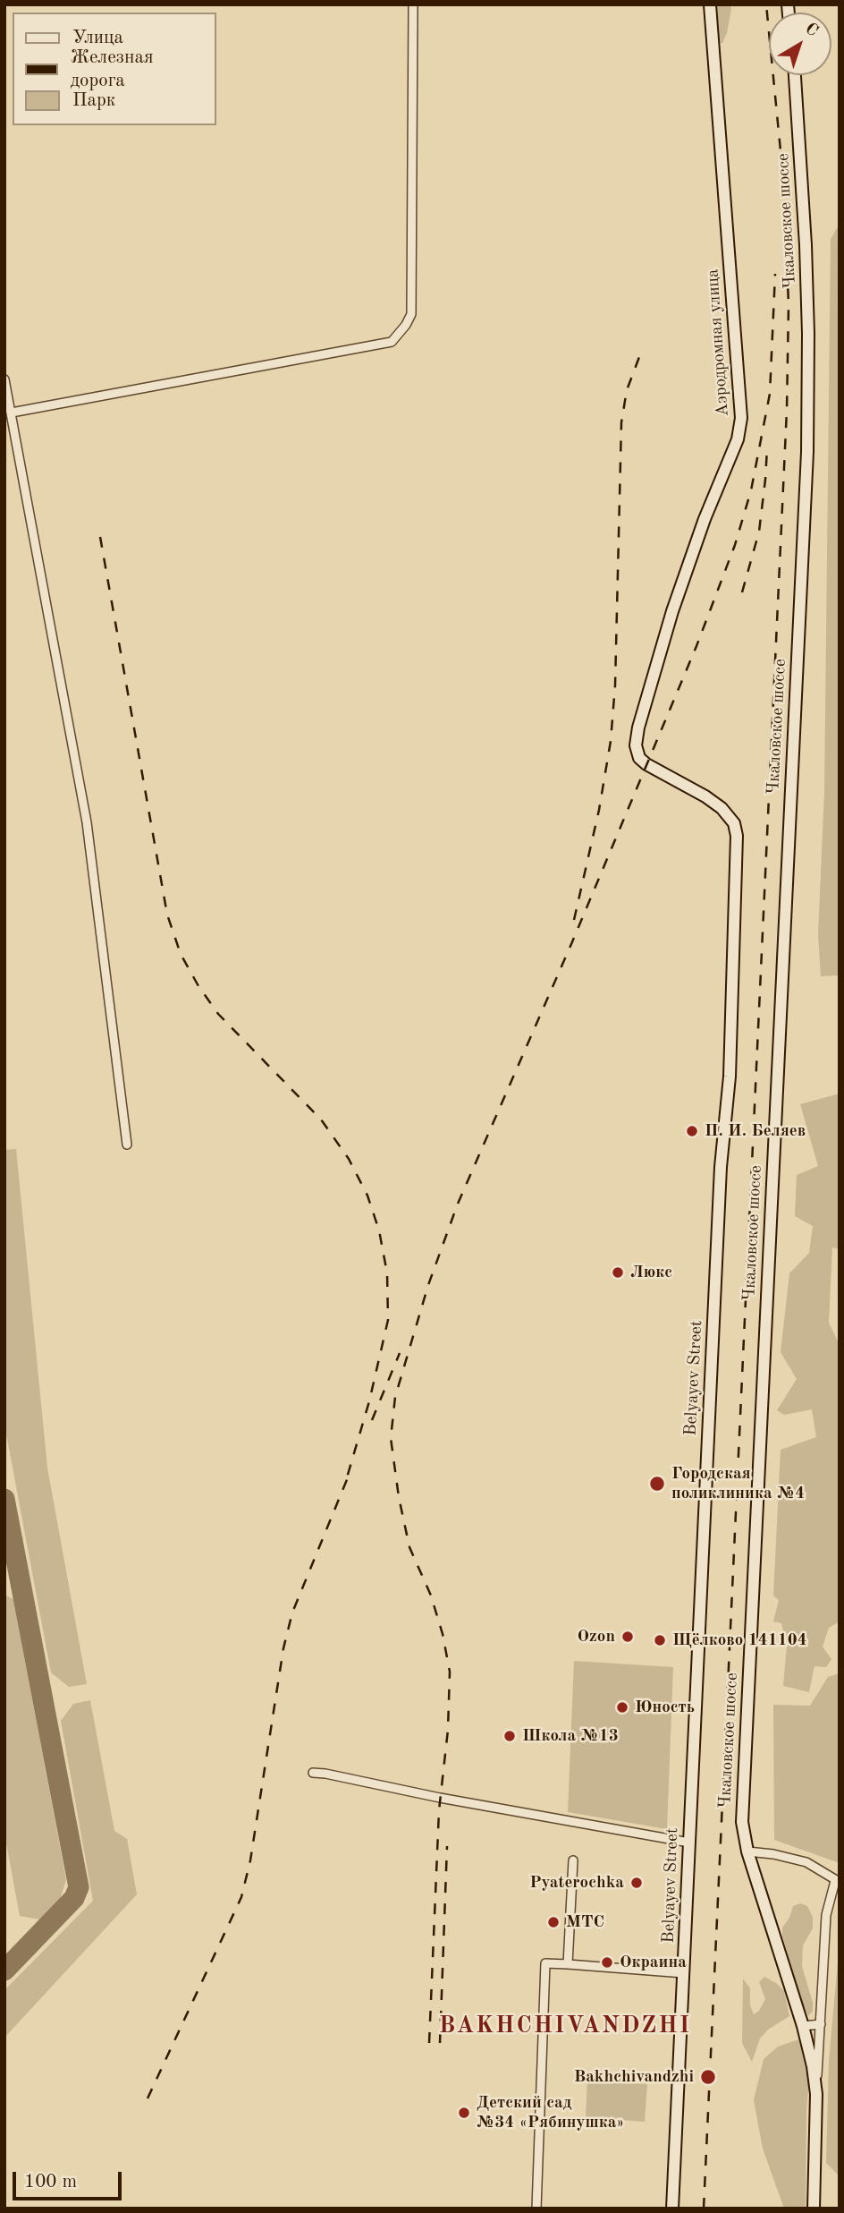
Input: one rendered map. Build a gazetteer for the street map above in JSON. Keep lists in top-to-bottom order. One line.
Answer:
{"streets":{"street":["Чкаловское шоссе","Аэродромная улица","Belyayev Street"]},"crossings":[["Аэродромная улица","Belyayev Street"]],"districts":["BAKHCHIVANDZHI"],"places":["П. И. Беляев","Люкс","Городская поликлиника №4","Ozon","Щёлково 141104","Юность","Школа №13","Pyaterochka","МТС","Окраина","Bakhchivandzhi","Детский сад №34 «Рябинушка»"],"legend":["Улица","Железная дорога","Парк"],"scale_bar":"100 m","north":"top right"}
